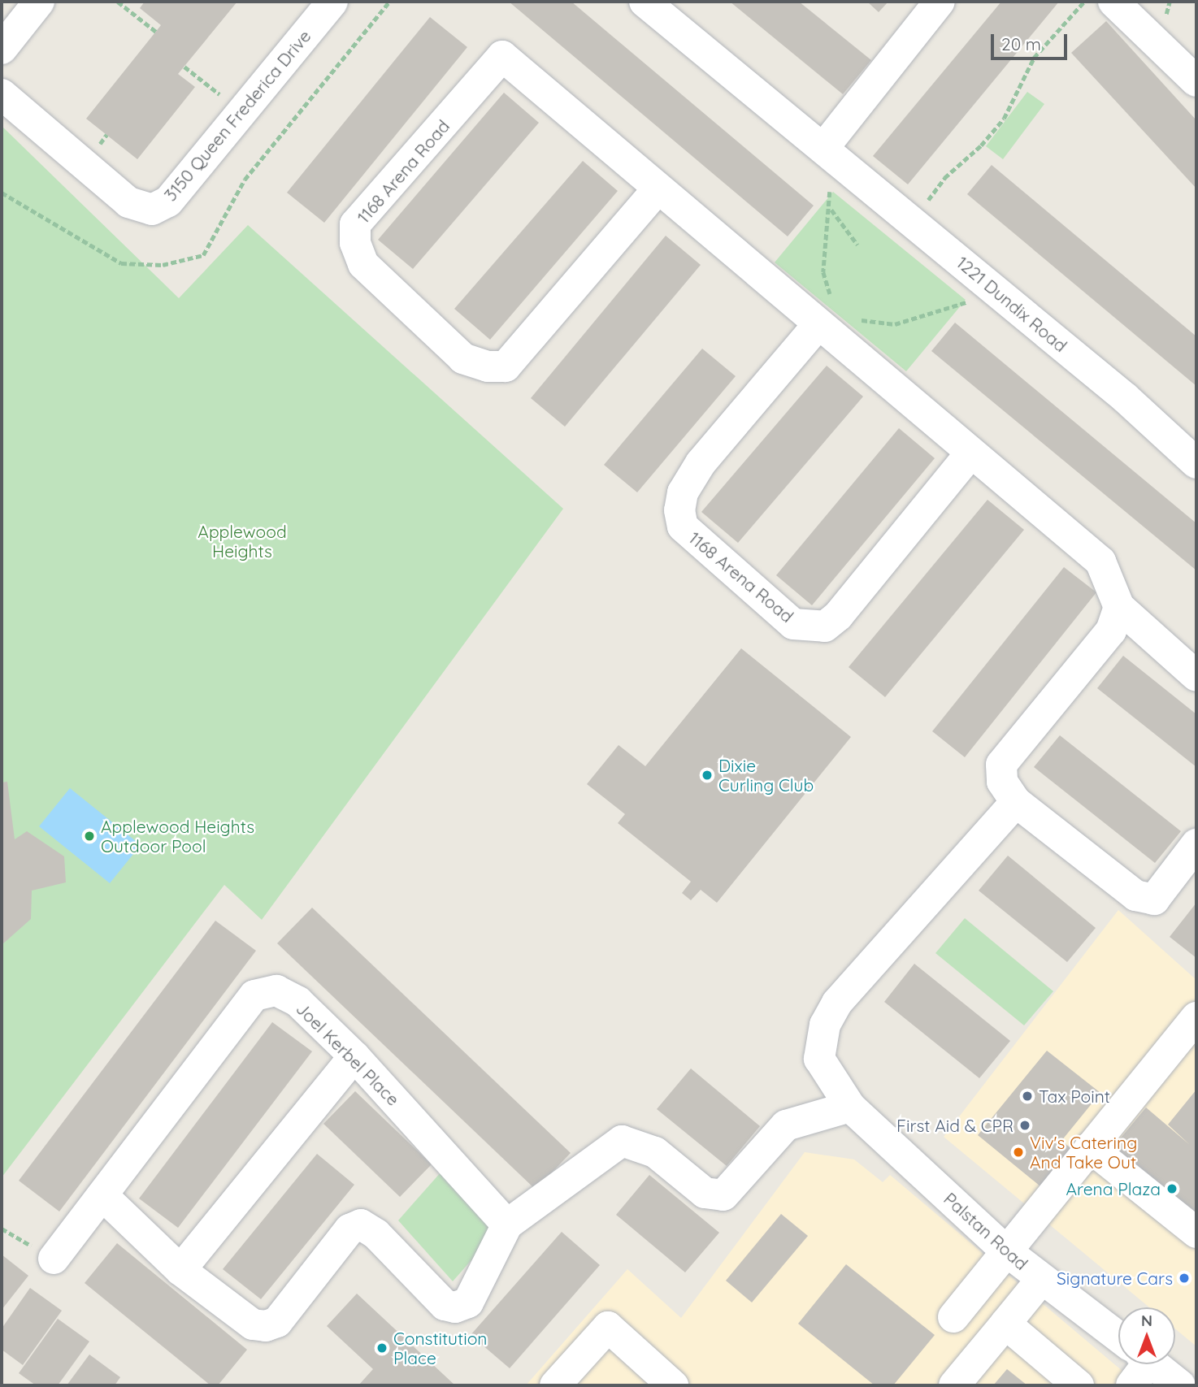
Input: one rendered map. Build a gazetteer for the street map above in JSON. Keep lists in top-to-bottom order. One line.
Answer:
{"streets":{"street":["3150 Queen Frederica Drive","1168 Arena Road","1221 Dundix Road","Joel Kerbel Place","Palstan Road"]},"parks":["Applewood Heights"],"places":["Dixie Curling Club","Applewood Heights Outdoor Pool","Tax Point","First Aid & CPR","Viv's Catering And Take Out","Arena Plaza","Signature Cars","Constitution Place"],"scale_bar":"20 m","north":"top"}
